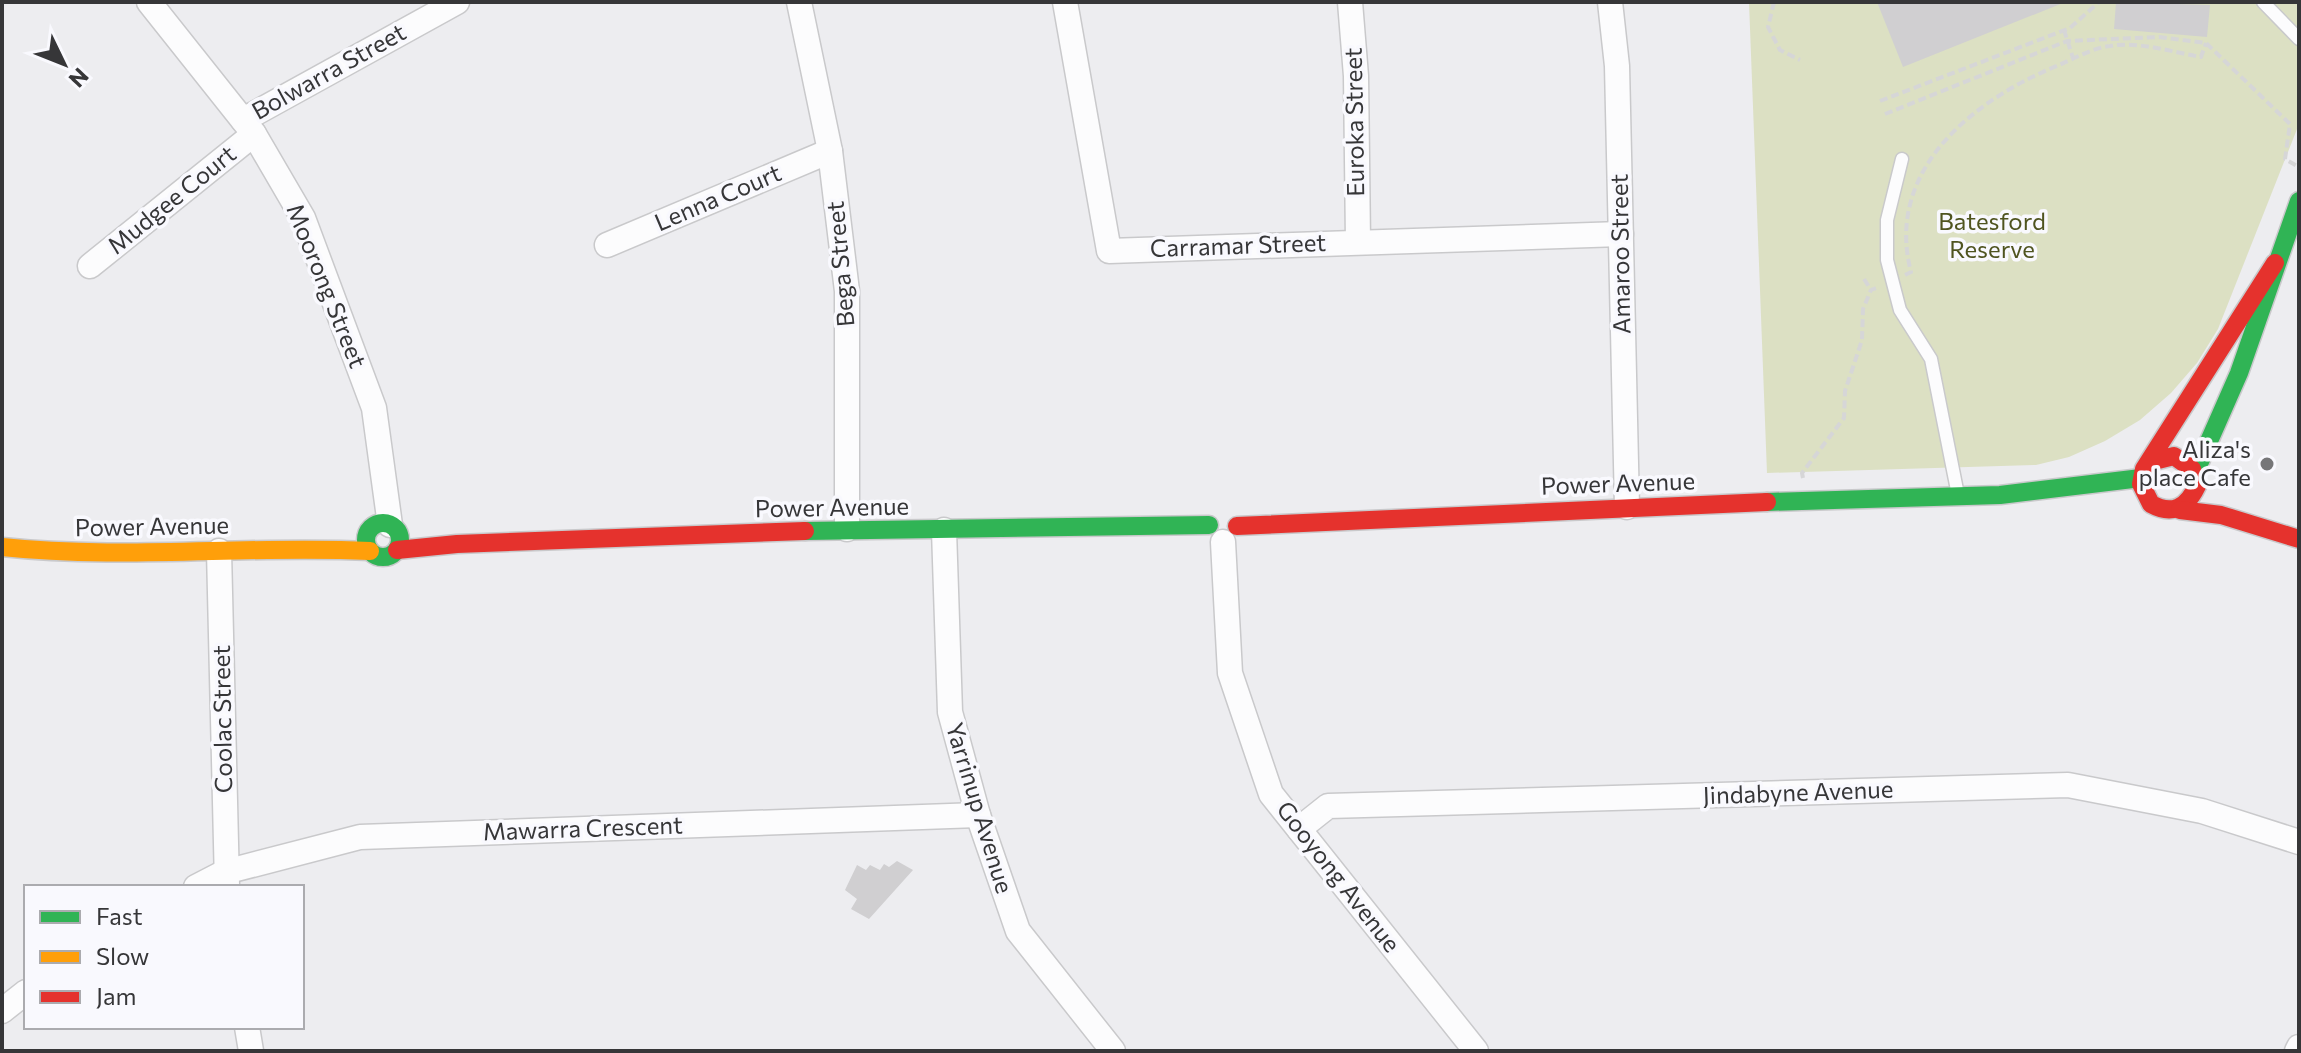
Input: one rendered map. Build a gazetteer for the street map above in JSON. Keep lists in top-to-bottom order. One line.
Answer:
{"streets":{"street":["Bolwarra Street","Euroka Street","Lenna Court","Mudgee Court","Carramar Street","Amaroo Street","Bega Street","Moorong Street","Power Avenue","Coolac Street","Jindabyne Avenue","Yarrinup Avenue","Mawarra Crescent","Gooyong Avenue"]},"crossings":[["Bolwarra Street","Mudgee Court"],["Bolwarra Street","Moorong Street"],["Euroka Street","Carramar Street"],["Lenna Court","Bega Street"],["Mudgee Court","Moorong Street"],["Carramar Street","Amaroo Street"],["Amaroo Street","Power Avenue"],["Bega Street","Power Avenue"],["Moorong Street","Power Avenue"],["Power Avenue","Coolac Street"],["Power Avenue","Yarrinup Avenue"],["Power Avenue","Gooyong Avenue"],["Coolac Street","Mawarra Crescent"],["Jindabyne Avenue","Gooyong Avenue"],["Yarrinup Avenue","Mawarra Crescent"]],"parks":["Batesford Reserve"],"places":["Aliza's place Cafe"],"legend":["Fast","Slow","Jam"],"north":"bottom right"}
